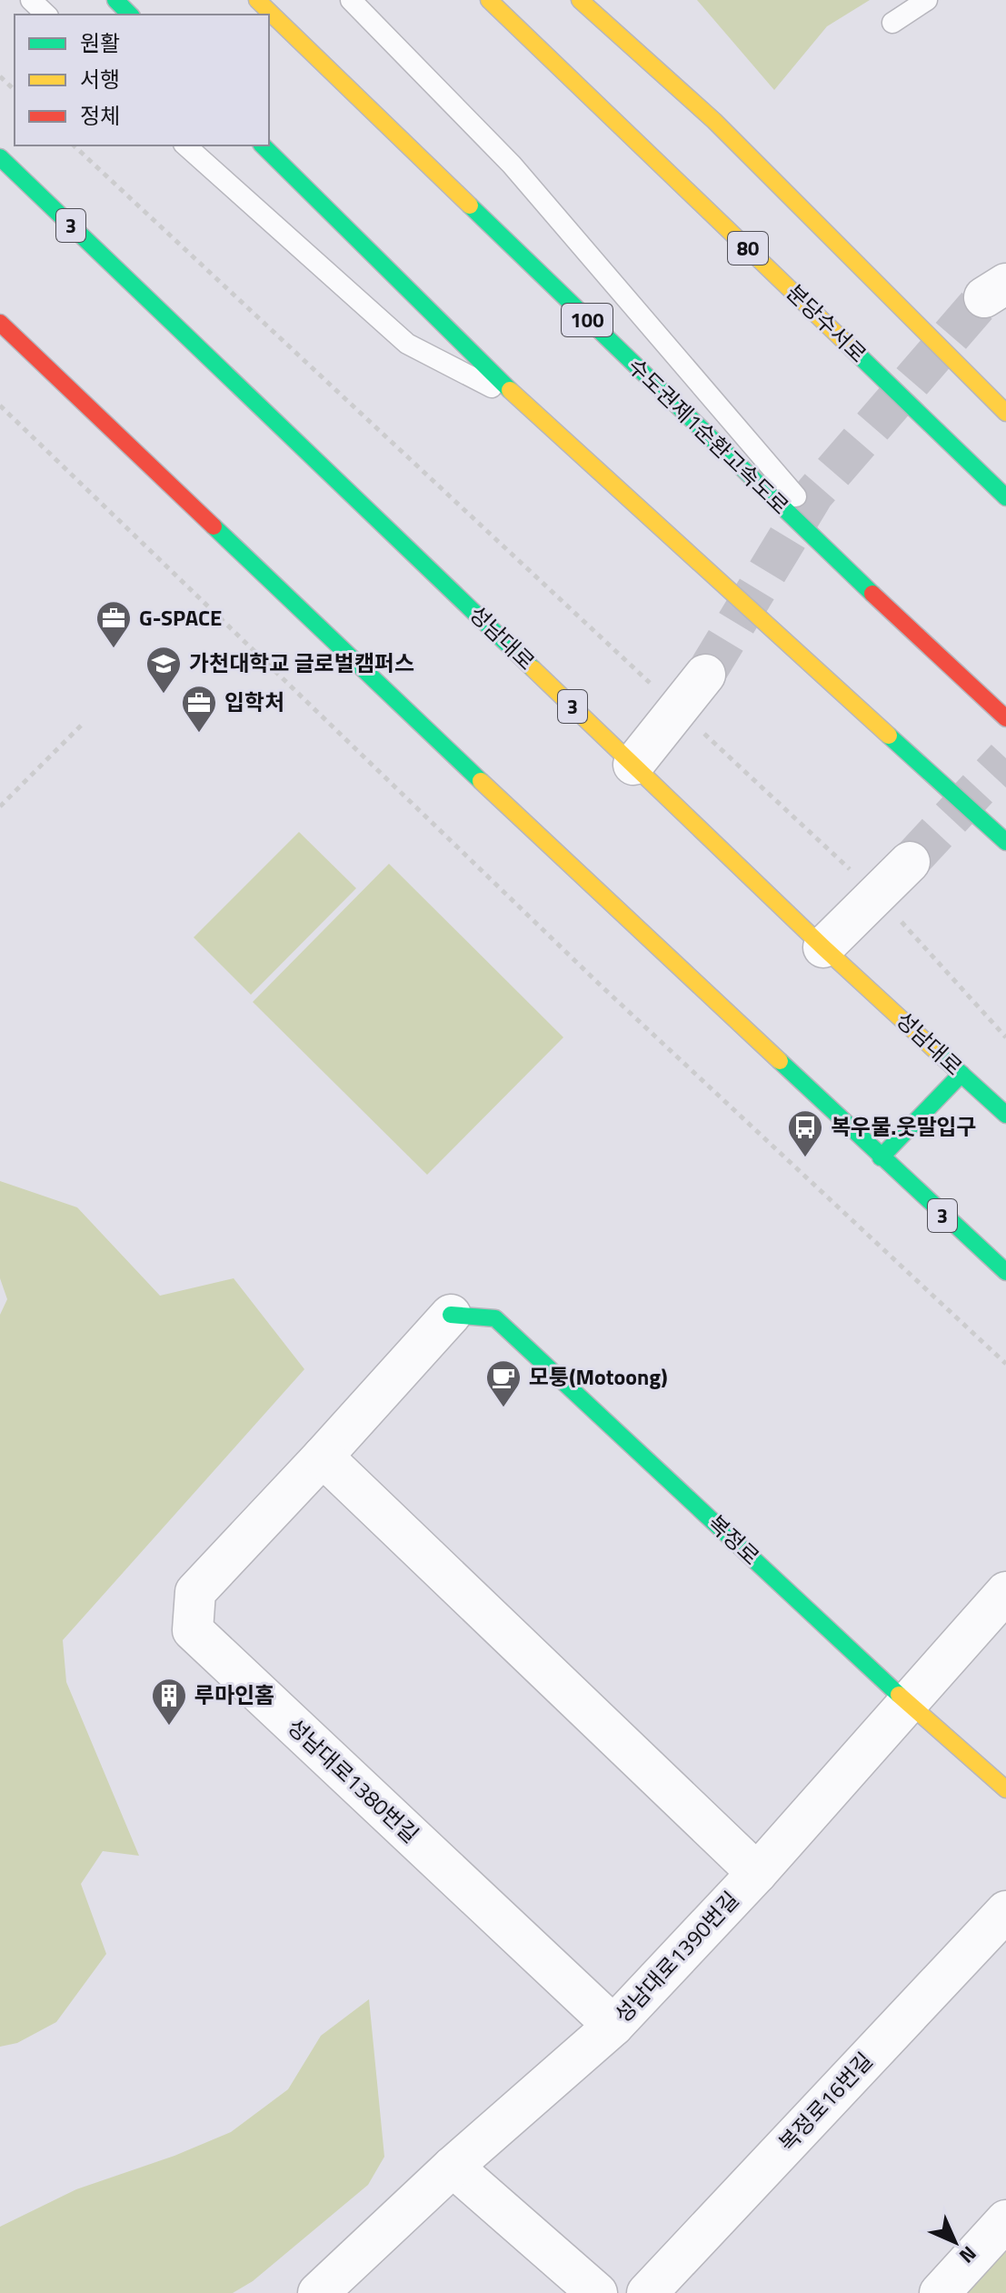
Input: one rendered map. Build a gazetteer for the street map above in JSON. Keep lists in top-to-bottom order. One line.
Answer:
{"streets":{"main road":["3","80","100","분당수서로","수도권제1순환고속도로","성남대로","복정로"],"street":["성남대로1380번길","성남대로1390번길","복정로16번길"]},"crossings":[["복정로","성남대로1380번길"],["복정로","성남대로1390번길"],["성남대로1380번길","성남대로1390번길"]],"places":{"office":["G-SPACE","입학처"],"school or university":["가천대학교 글로벌캠퍼스"],"bus stop":["복우물.웃말입구"],"cafe":["모퉁(Motoong)"],"building":["루마인홈"]},"legend":["원활","서행","정체"],"north":"bottom right"}
